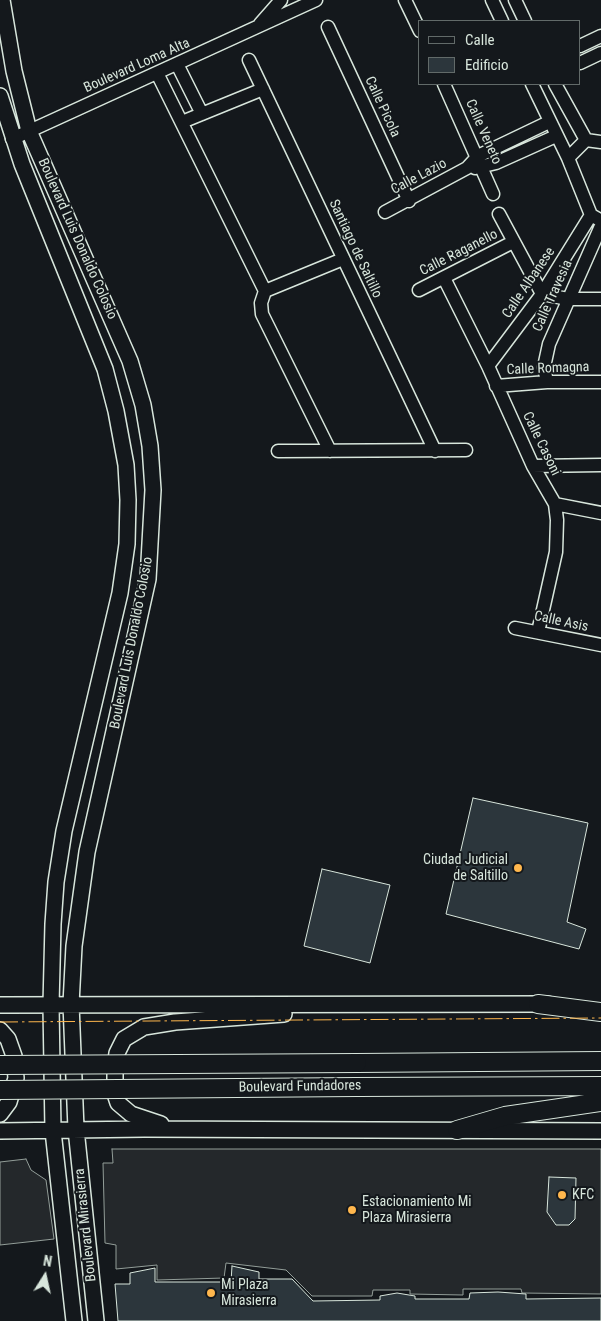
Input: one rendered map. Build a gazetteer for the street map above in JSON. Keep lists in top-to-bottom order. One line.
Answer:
{"streets":{"highway":["Boulevard Fundadores"],"main road":["Boulevard Luis Donaldo Colosio","Boulevard Mirasierra"],"street":["Boulevard Loma Alta","Calle Picola","Calle Veneto","Calle Lazio","Santiago de Saltillo","Calle Raganello","Calle Albanese","Calle Travesia","Calle Romagna","Calle Casoni","Calle Asis"]},"crossings":[["Boulevard Loma Alta","Boulevard Luis Donaldo Colosio"],["Calle Picola","Calle Lazio"],["Calle Veneto","Calle Lazio"],["Boulevard Luis Donaldo Colosio","Boulevard Mirasierra"],["Calle Raganello","Calle Casoni"],["Calle Albanese","Calle Casoni"],["Calle Travesia","Calle Romagna"],["Calle Romagna","Calle Casoni"],["Calle Casoni","Calle Asis"]],"places":["Ciudad Judicial de Saltillo","KFC","Estacionamiento Mi Plaza Mirasierra","Mi Plaza Mirasierra"],"legend":["Calle","Edificio"],"north":"top"}
